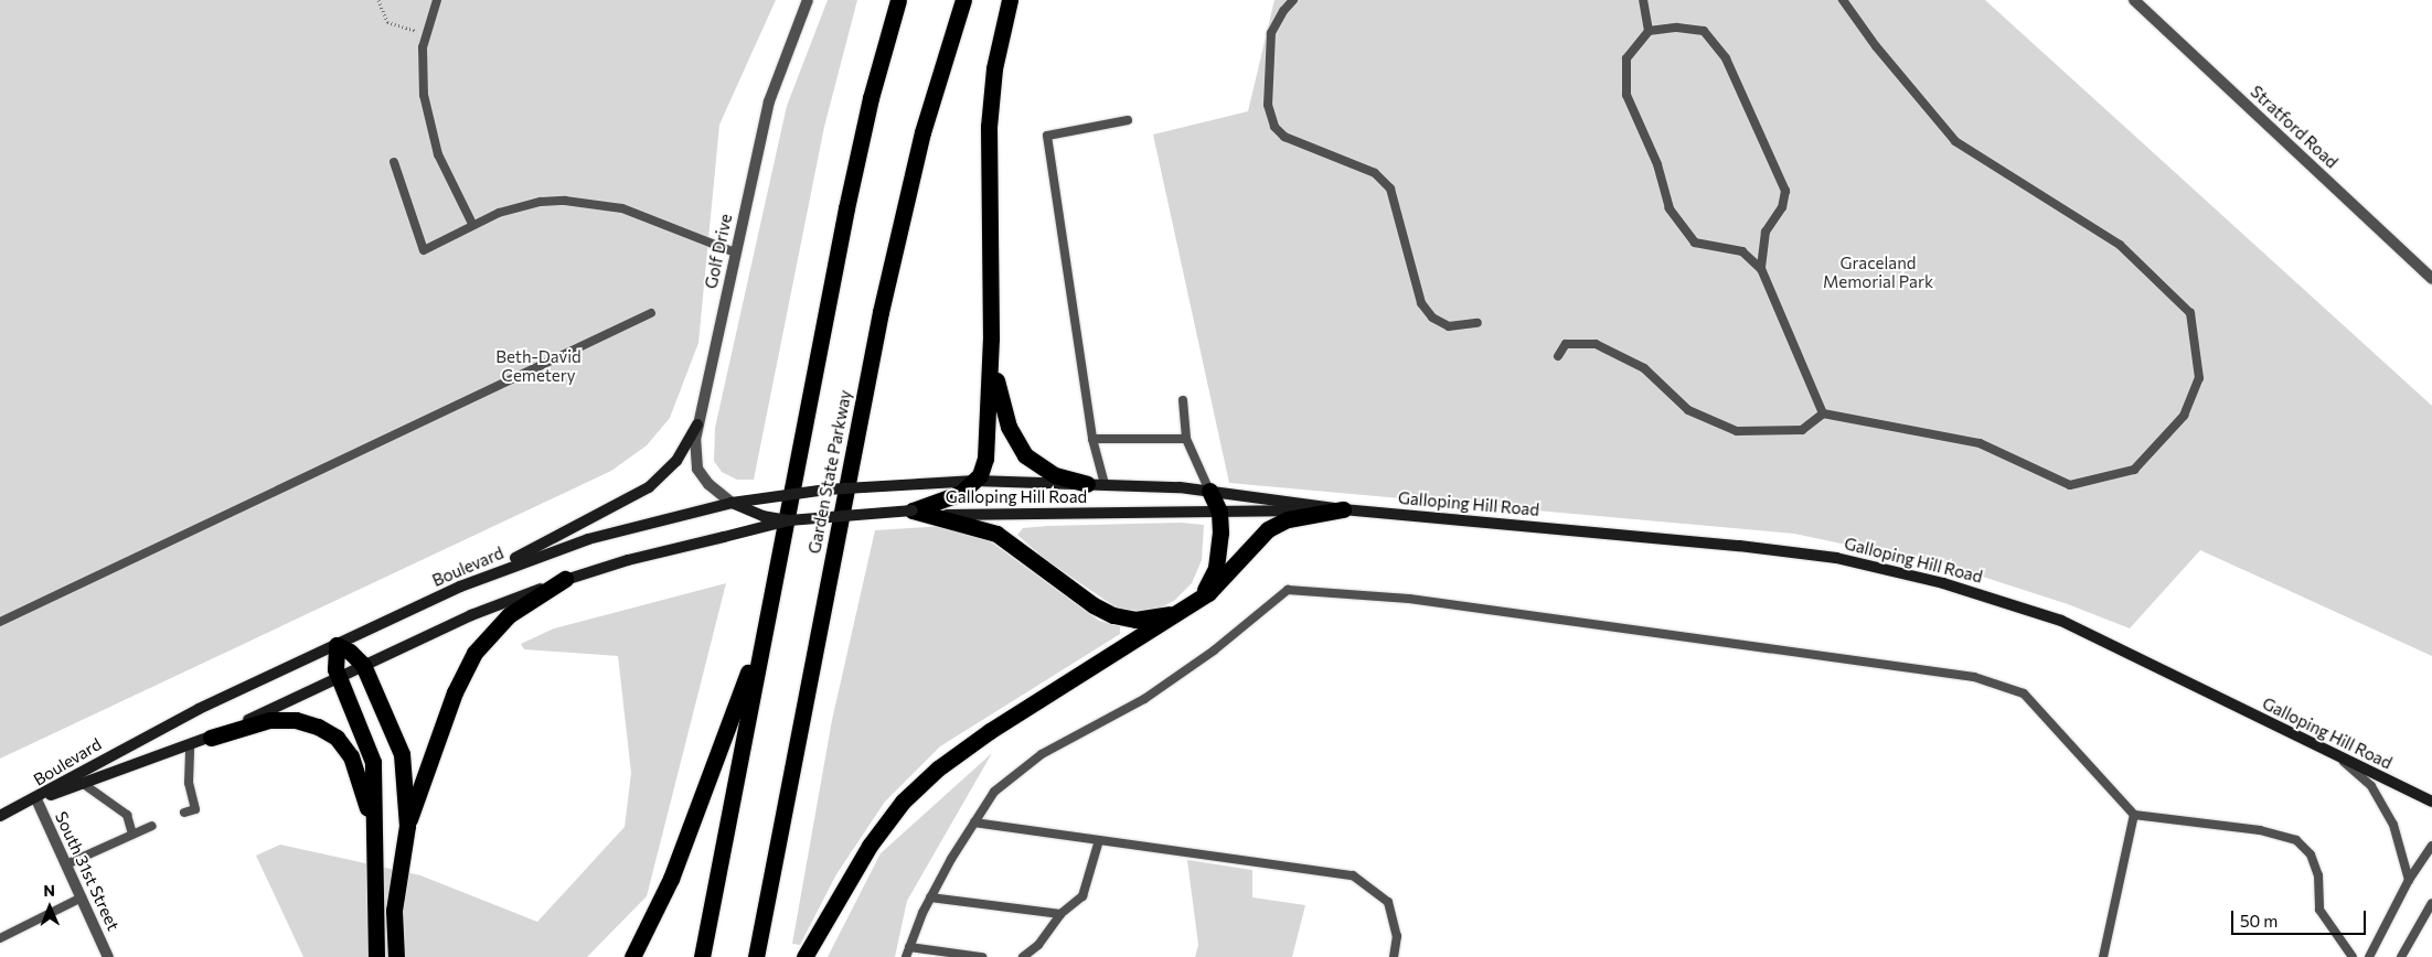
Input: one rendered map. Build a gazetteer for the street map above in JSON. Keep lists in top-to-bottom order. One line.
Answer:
{"streets":{"highway":["Garden State Parkway"],"main road":["Galloping Hill Road","Boulevard"],"street":["Stratford Road","Golf Drive","South 31st Street"]},"crossings":[["Golf Drive","Galloping Hill Road"],["Golf Drive","Boulevard"],["Galloping Hill Road","Boulevard"],["Boulevard","South 31st Street"]],"parks":["Graceland Memorial Park","Beth-David Cemetery"],"scale_bar":"50 m","north":"top"}
